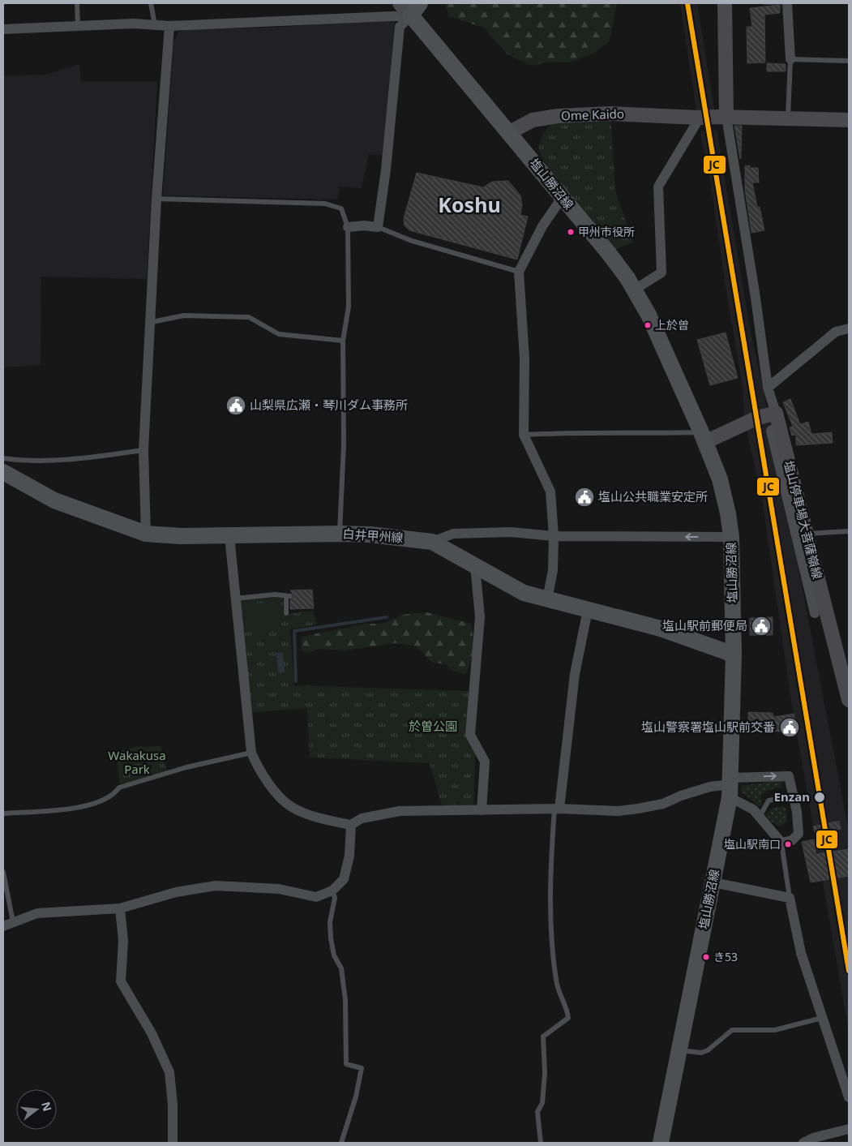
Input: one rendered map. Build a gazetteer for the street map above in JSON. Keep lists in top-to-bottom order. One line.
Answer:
{"streets":{"main road":["塩山勝沼線","白井甲州線"],"street":["Ome Kaido","塩山停車場大菩薩嶺線"]},"crossings":[["Ome Kaido","塩山勝沼線"],["塩山勝沼線","白井甲州線"]],"districts":["Koshu"],"parks":["於曽公園","Wakakusa Park"],"places":{"other":["甲州市役所","上於曽","Enzan","塩山駅南口","き53"],"public building":["山梨県広瀬・琴川ダム事務所","塩山公共職業安定所","塩山駅前郵便局","塩山警察署塩山駅前交番"]},"lines":["transit line JC"],"north":"right"}
